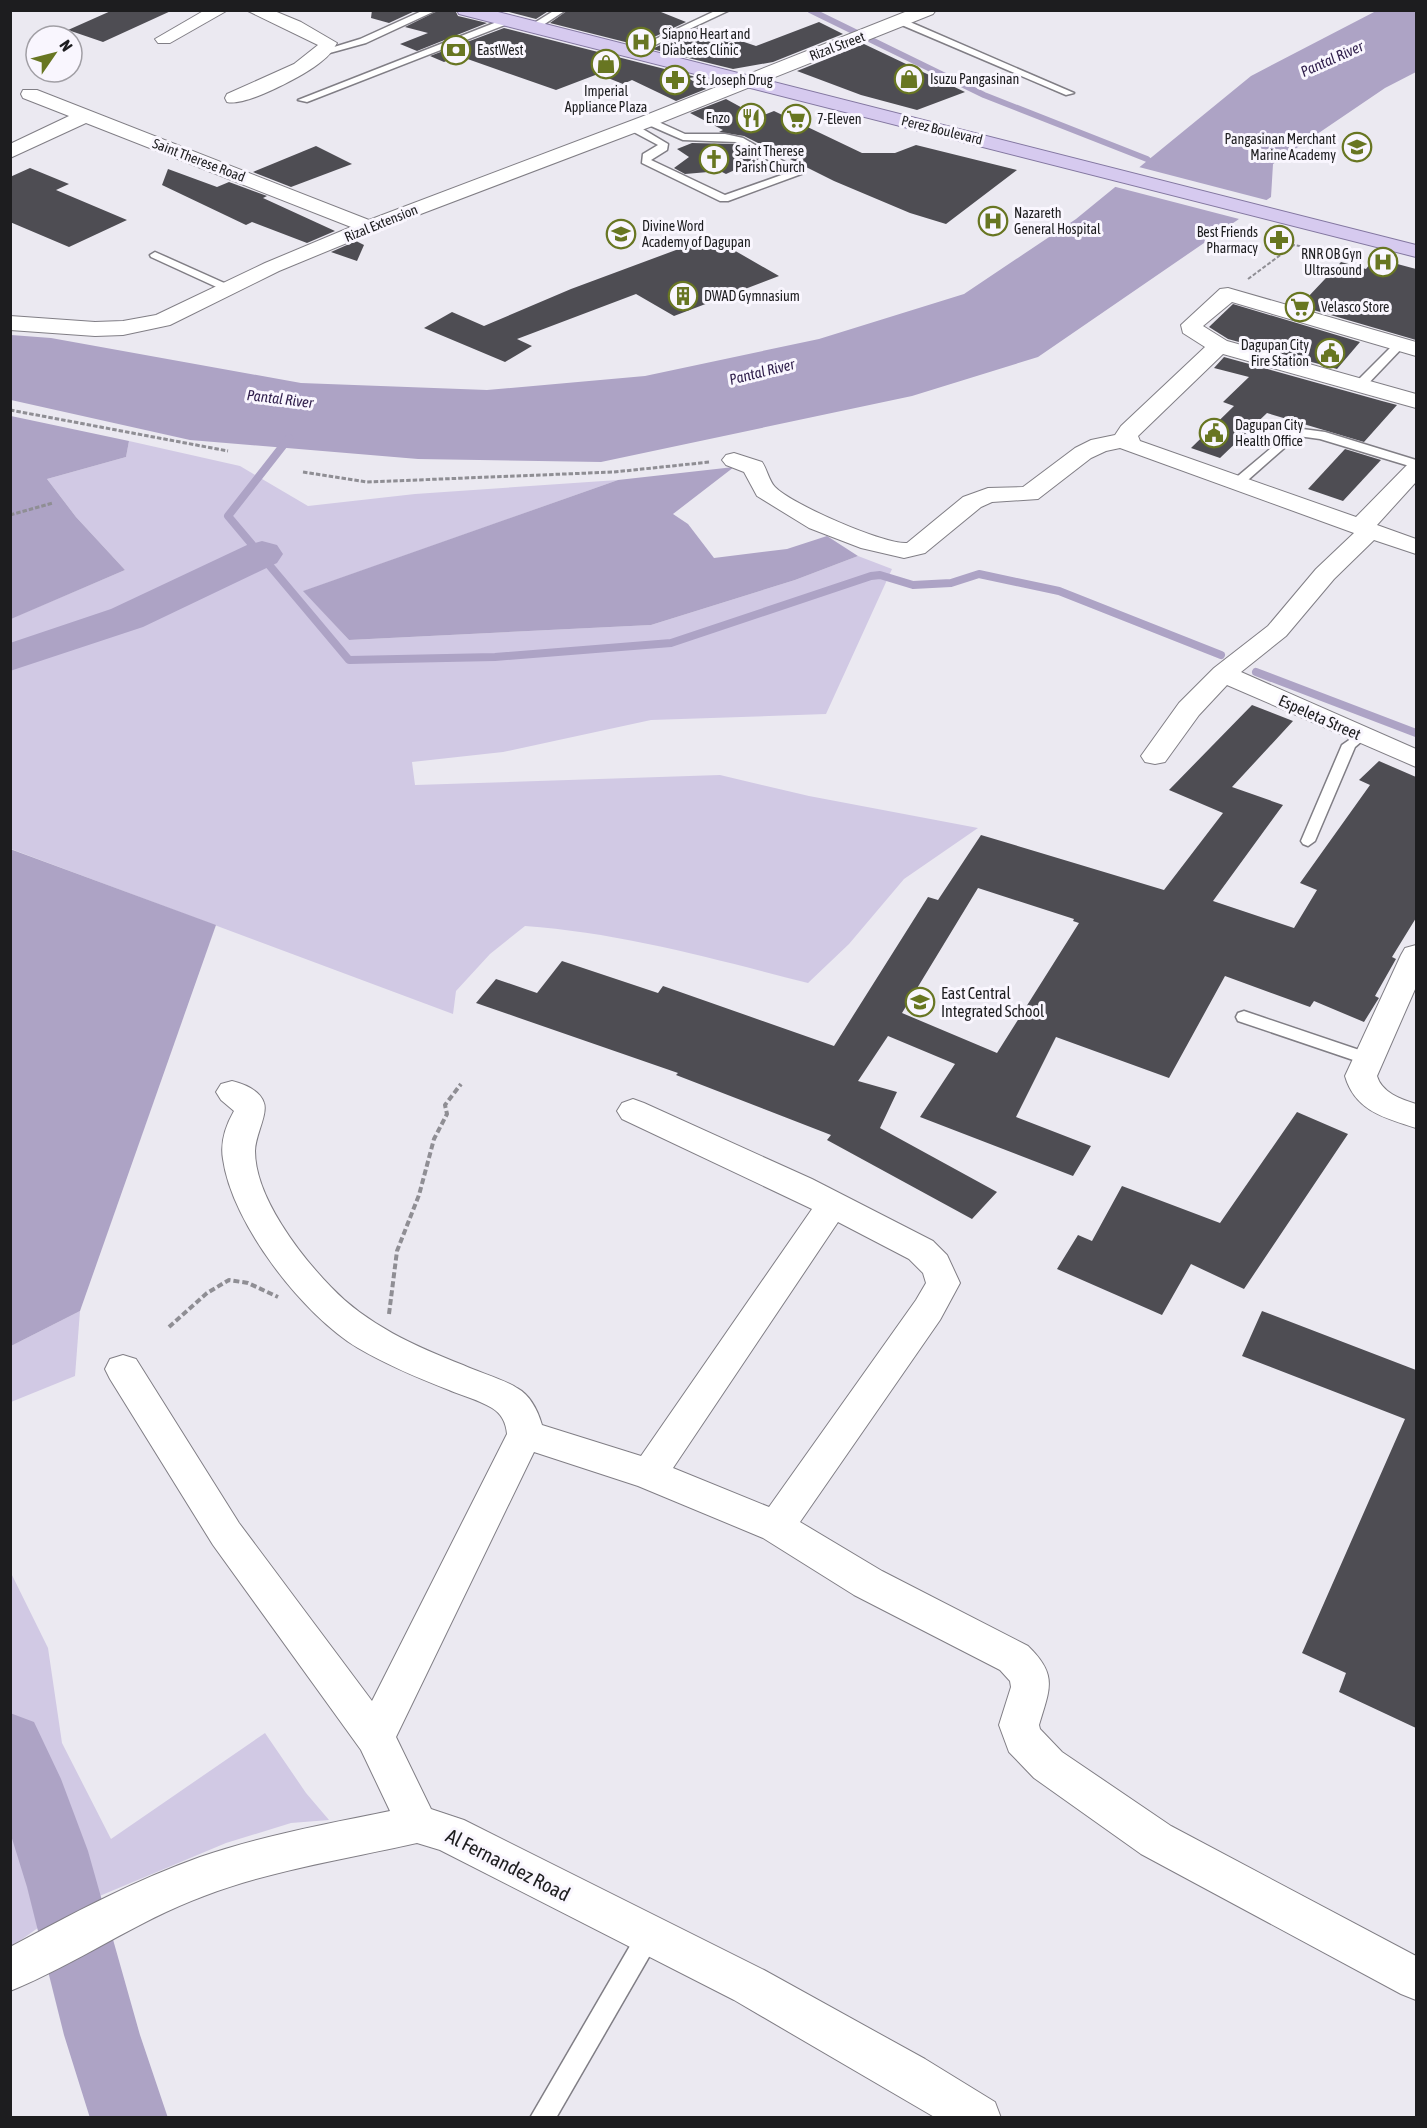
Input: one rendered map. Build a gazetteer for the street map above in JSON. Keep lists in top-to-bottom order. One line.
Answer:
{"streets":{"main road":["Perez Boulevard"],"street":["Rizal Street","Saint Therese Road","Rizal Extension","Espeleta Street","Al Fernandez Road"]},"crossings":[["Rizal Street","Perez Boulevard"],["Rizal Street","Rizal Extension"],["Perez Boulevard","Rizal Extension"],["Saint Therese Road","Rizal Extension"]],"water":["Pantal River"],"places":{"hospital":["Siapno Heart and Diabetes Clinic","Nazareth General Hospital","RNR OB Gyn Ultrasound"],"bank":["EastWest"],"shop":["Imperial Appliance Plaza","Isuzu Pangasinan"],"pharmacy":["St. Joseph Drug","Best Friends Pharmacy"],"restaurant":["Enzo"],"supermarket":["7-Eleven","Velasco Store"],"school or university":["Pangasinan Merchant Marine Academy","Divine Word Academy of Dagupan","East Central Integrated School"],"church":["Saint Therese Parish Church"],"building":["DWAD Gymnasium"],"public building":["Dagupan City Fire Station","Dagupan City Health Office"]},"north":"top right"}
